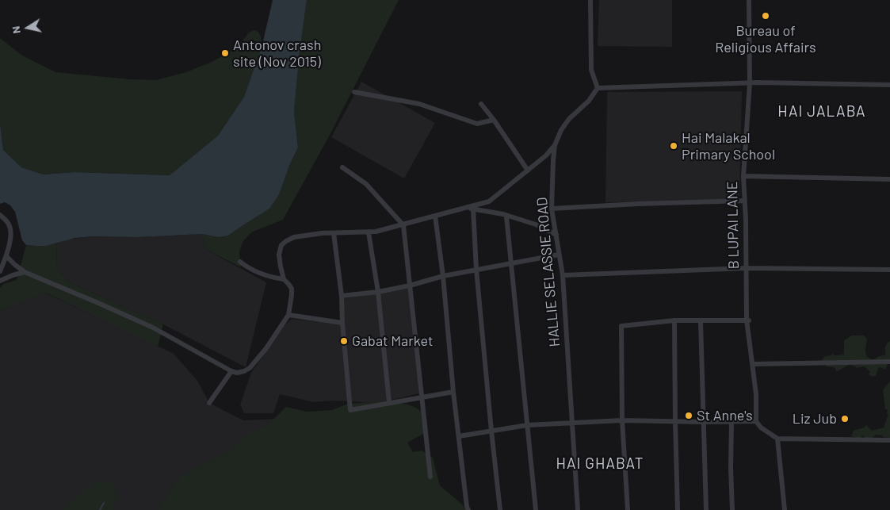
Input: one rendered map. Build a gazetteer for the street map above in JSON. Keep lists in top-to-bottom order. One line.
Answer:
{"streets":{"street":["B LUPAI LANE","HALLIE SELASSIE ROAD"]},"districts":["HAI JALABA","HAI GHABAT"],"places":["Bureau of Religious Affairs","Antonov crash site (Nov 2015)","Hai Malakal Primary School","Gabat Market","St Anne's","Liz Jub"],"north":"left"}
